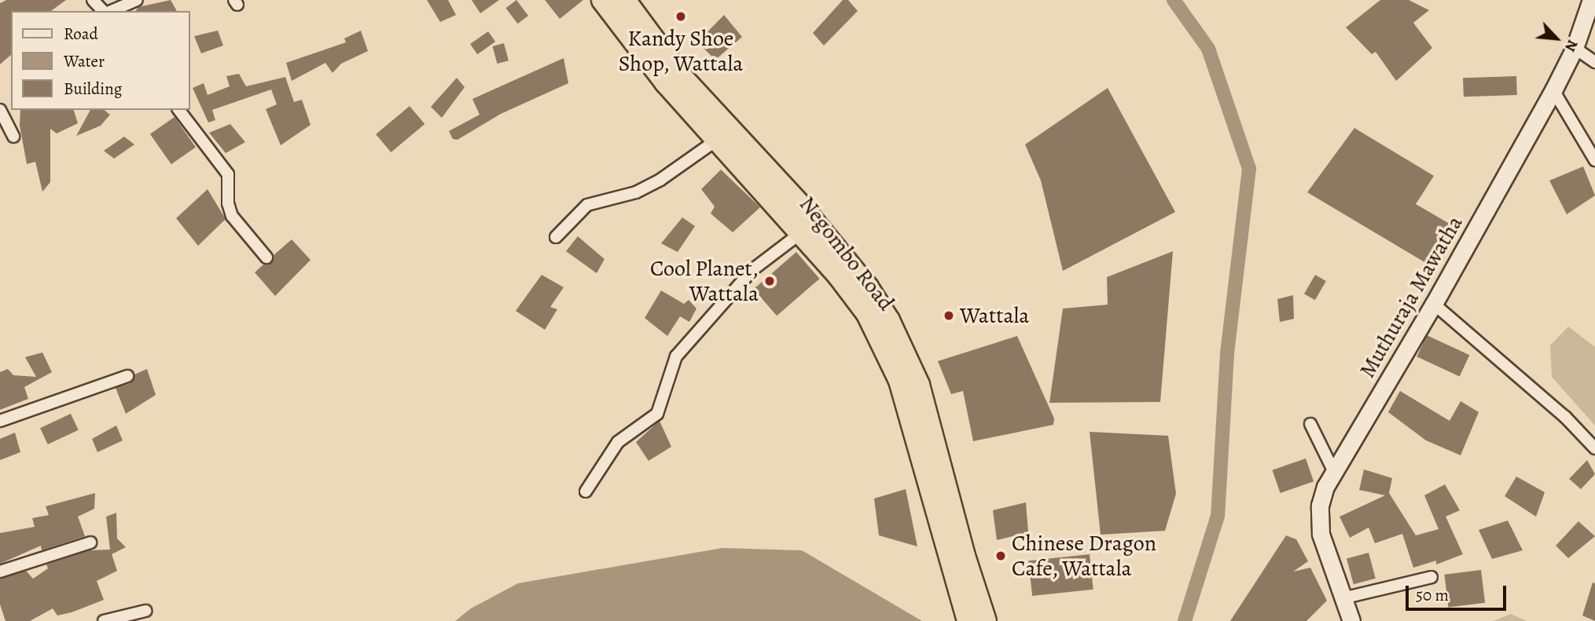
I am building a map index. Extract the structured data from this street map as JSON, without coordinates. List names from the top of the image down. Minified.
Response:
{"streets":{"highway":["Negombo Road"],"street":["Muthuraja Mawatha"]},"places":["Kandy Shoe Shop, Wattala","Cool Planet, Wattala","Wattala","Chinese Dragon Cafe, Wattala"],"legend":["Road","Water","Building"],"scale_bar":"50 m","north":"bottom right"}
